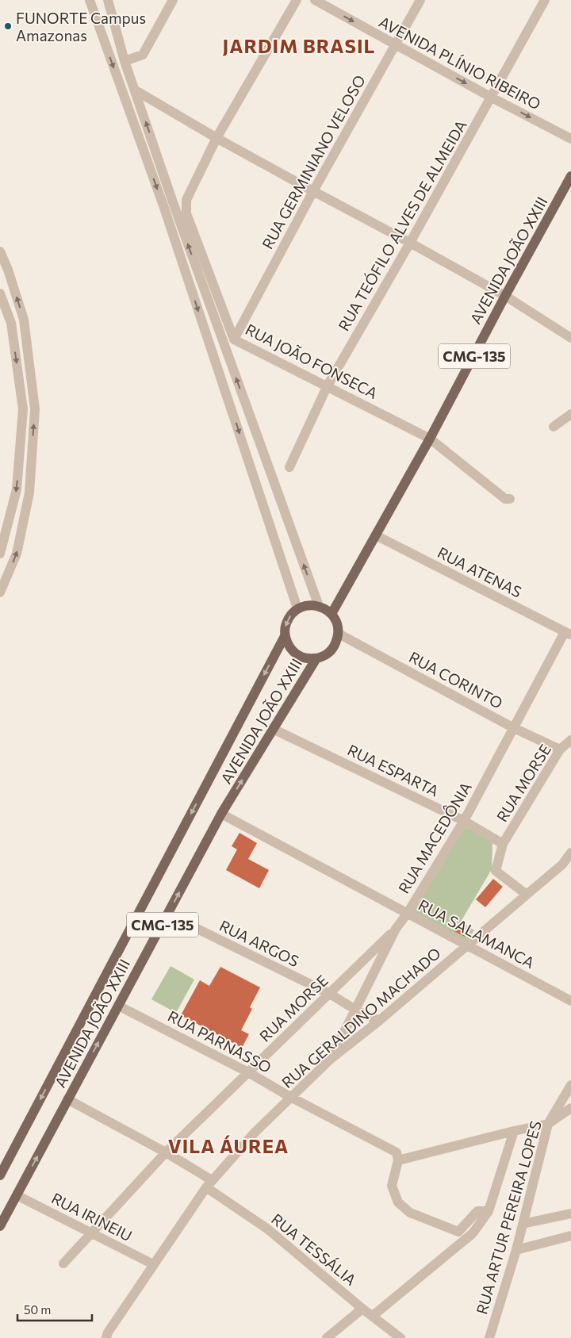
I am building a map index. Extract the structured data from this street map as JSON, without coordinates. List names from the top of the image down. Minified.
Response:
{"streets":{"main road":["AVENIDA JOÃO XXIII","CMG-135"],"street":["AVENIDA PLÍNIO RIBEIRO","RUA GERMINIANO VELOSO","RUA TEÓFILO ALVES DE ALMEIDA","RUA JOÃO FONSECA","RUA ATENAS","RUA CORINTO","RUA ESPARTA","RUA MORSE","RUA MACEDÔNIA","RUA SALAMANCA","RUA ARGOS","RUA GERALDINO MACHADO","RUA PARNASSO","RUA IRINEIU","RUA ARTUR PEREIRA LOPES","RUA TESSÁLIA"]},"crossings":[["AVENIDA PLÍNIO RIBEIRO","RUA GERMINIANO VELOSO"],["AVENIDA PLÍNIO RIBEIRO","RUA TEÓFILO ALVES DE ALMEIDA"],["RUA GERMINIANO VELOSO","RUA JOÃO FONSECA"],["RUA TEÓFILO ALVES DE ALMEIDA","RUA JOÃO FONSECA"],["AVENIDA JOÃO XXIII","CMG-135"],["AVENIDA JOÃO XXIII","RUA JOÃO FONSECA"],["AVENIDA JOÃO XXIII","RUA ATENAS"],["AVENIDA JOÃO XXIII","RUA CORINTO"],["AVENIDA JOÃO XXIII","RUA ESPARTA"],["AVENIDA JOÃO XXIII","RUA SALAMANCA"],["AVENIDA JOÃO XXIII","RUA ARGOS"],["AVENIDA JOÃO XXIII","RUA PARNASSO"],["AVENIDA JOÃO XXIII","RUA IRINEIU"],["AVENIDA JOÃO XXIII","RUA TESSÁLIA"],["CMG-135","RUA CORINTO"],["RUA ATENAS","RUA MACEDÔNIA"],["RUA CORINTO","RUA MORSE"],["RUA CORINTO","RUA MACEDÔNIA"],["RUA ESPARTA","RUA MORSE"],["RUA ESPARTA","RUA MACEDÔNIA"],["RUA MORSE","RUA MACEDÔNIA"],["RUA MORSE","RUA ARGOS"],["RUA MORSE","RUA PARNASSO"],["RUA MORSE","RUA IRINEIU"],["RUA MORSE","RUA TESSÁLIA"],["RUA MACEDÔNIA","RUA SALAMANCA"],["RUA MACEDÔNIA","RUA ARGOS"],["RUA MACEDÔNIA","RUA GERALDINO MACHADO"],["RUA SALAMANCA","RUA GERALDINO MACHADO"],["RUA ARGOS","RUA GERALDINO MACHADO"],["RUA GERALDINO MACHADO","RUA PARNASSO"],["RUA GERALDINO MACHADO","RUA IRINEIU"],["RUA GERALDINO MACHADO","RUA TESSÁLIA"]],"one_way":["AVENIDA PLÍNIO RIBEIRO"],"districts":["JARDIM BRASIL","VILA ÁUREA"],"places":["FUNORTE Campus Amazonas"],"scale_bar":"50 m"}
